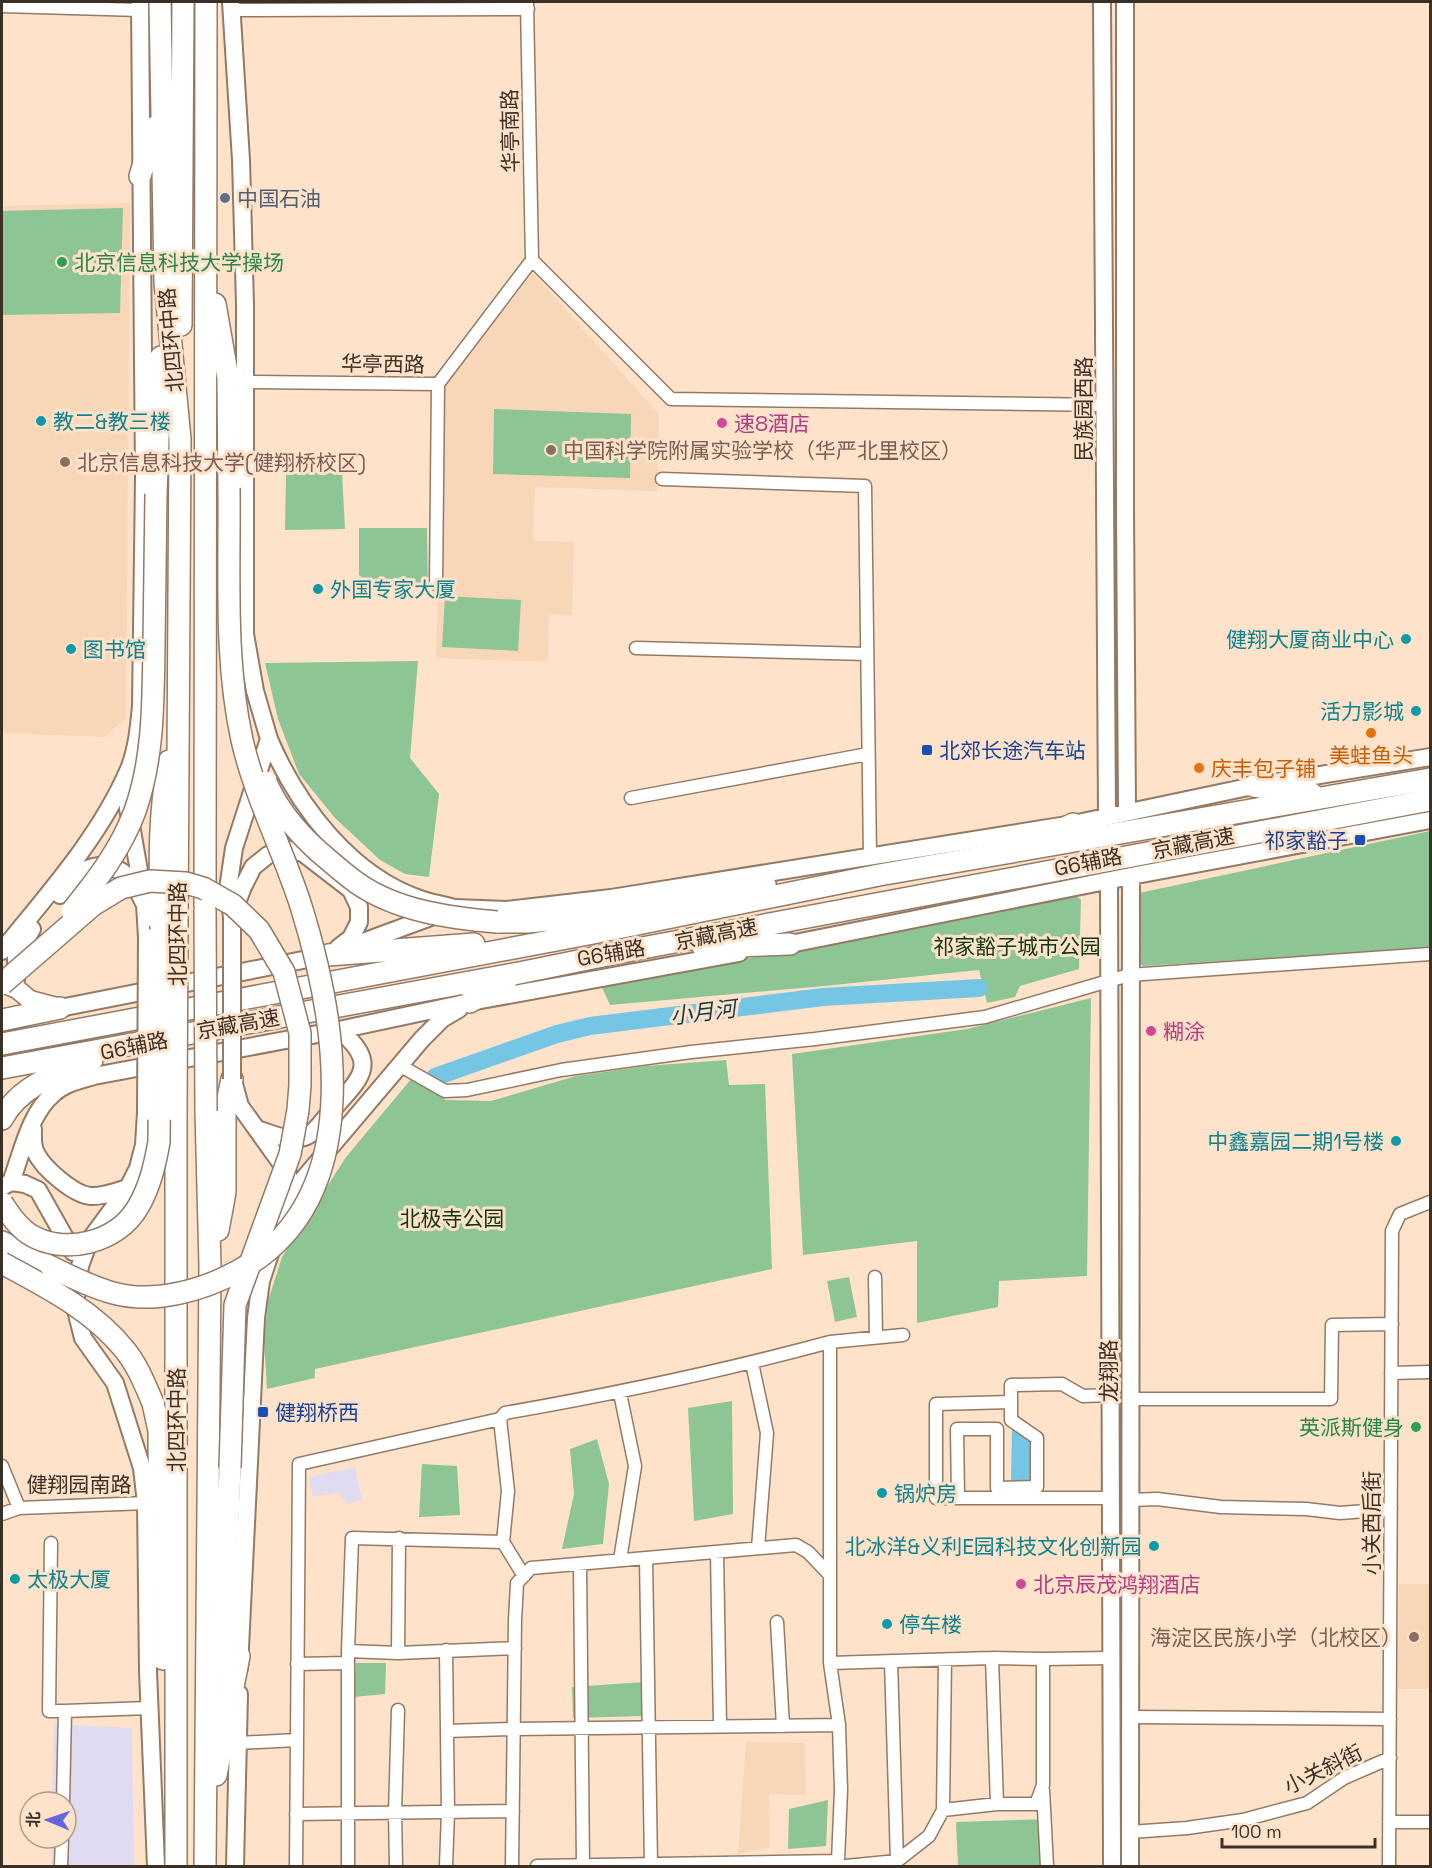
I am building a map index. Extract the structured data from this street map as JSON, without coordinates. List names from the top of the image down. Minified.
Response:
{"streets":{"highway":["北四环中路","京藏高速"],"main road":["G6辅路"],"street":["华亭南路","华亭西路","民族园西路","龙翔路","健翔园南路","小关西后街","小关斜街"]},"crossings":[["华亭南路","华亭西路"],["北四环中路","健翔园南路"],["民族园西路","G6辅路"],["G6辅路","龙翔路"],["龙翔路","小关斜街"],["小关西后街","小关斜街"]],"water":["小月河"],"parks":["祁家豁子城市公园","北极寺公园"],"places":{"other":["中国石油","北京信息科技大学操场","教二&教三楼","速8酒店","中国科学院附属实验学校（华严北里校区）","北京信息科技大学(健翔桥校区)","外国专家大厦","健翔大厦商业中心","图书馆","活力影城","美蛙鱼头","庆丰包子铺","糊涂","中鑫嘉园二期1号楼","英派斯健身","锅炉房","北冰洋&义利E园科技文化创新园","太极大厦","北京辰茂鸿翔酒店","停车楼","海淀区民族小学（北校区）"],"transit":["北郊长途汽车站","祁家豁子","健翔桥西"]},"scale_bar":"100 m","north":"left"}
